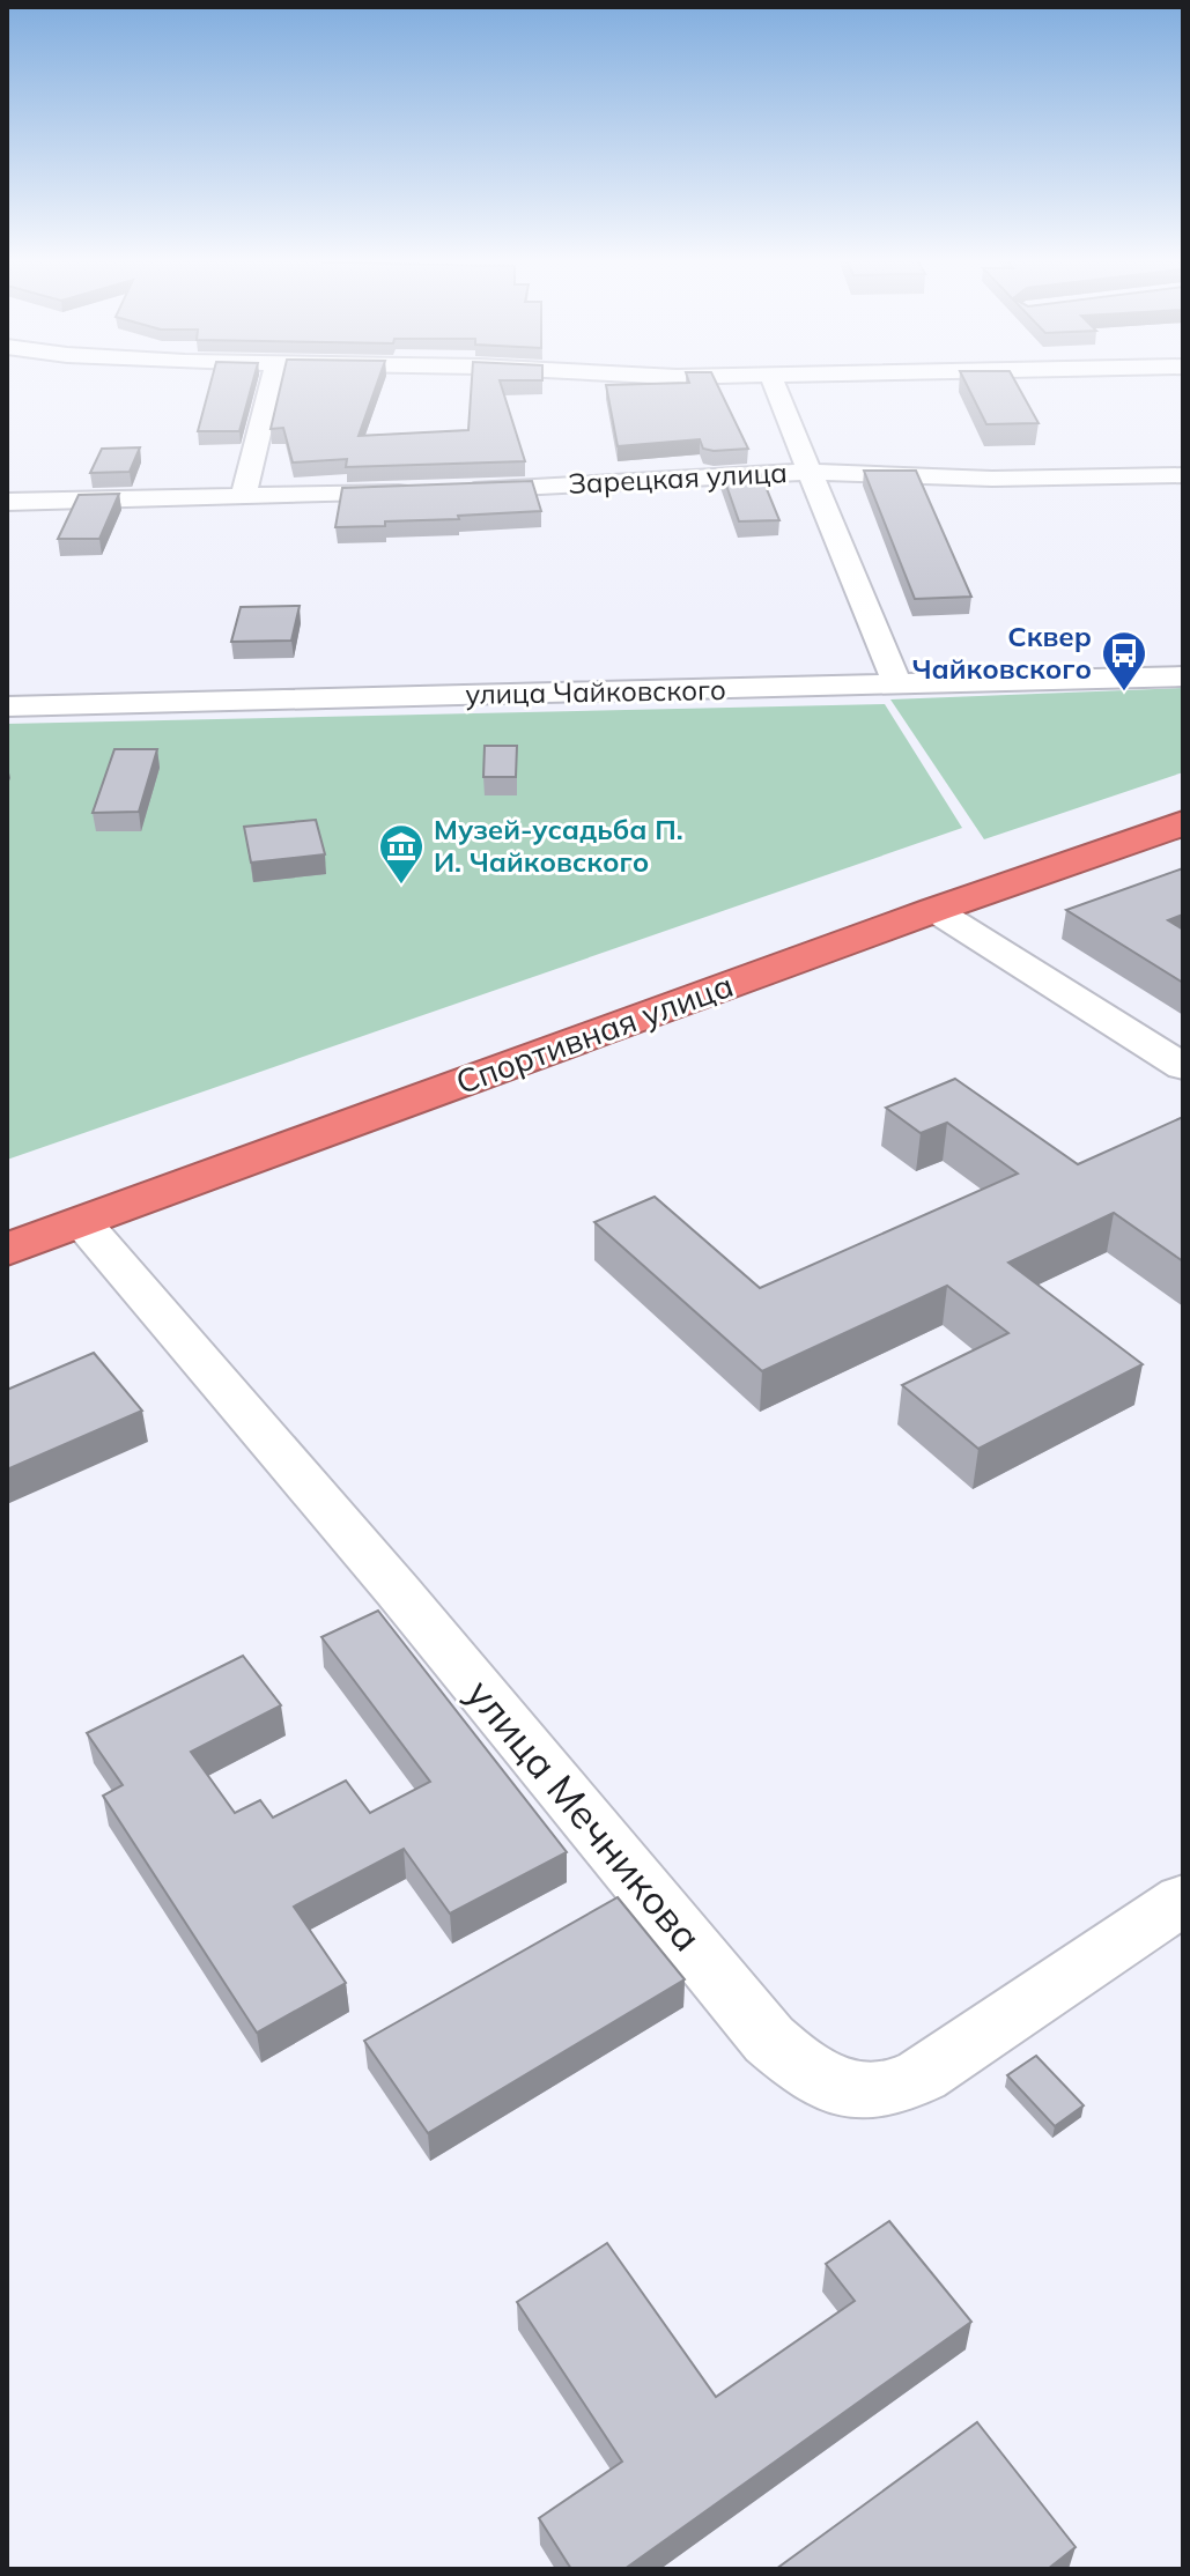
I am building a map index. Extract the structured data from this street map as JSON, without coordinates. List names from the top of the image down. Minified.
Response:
{"streets":{"highway":["Спортивная улица"],"street":["Зарецкая улица","улица Чайковского","улица Мечникова"]},"crossings":[["Спортивная улица","улица Мечникова"]],"places":{"bus stop":["Сквер Чайковского"],"museum":["Музей-усадьба П. И. Чайковского"]}}
